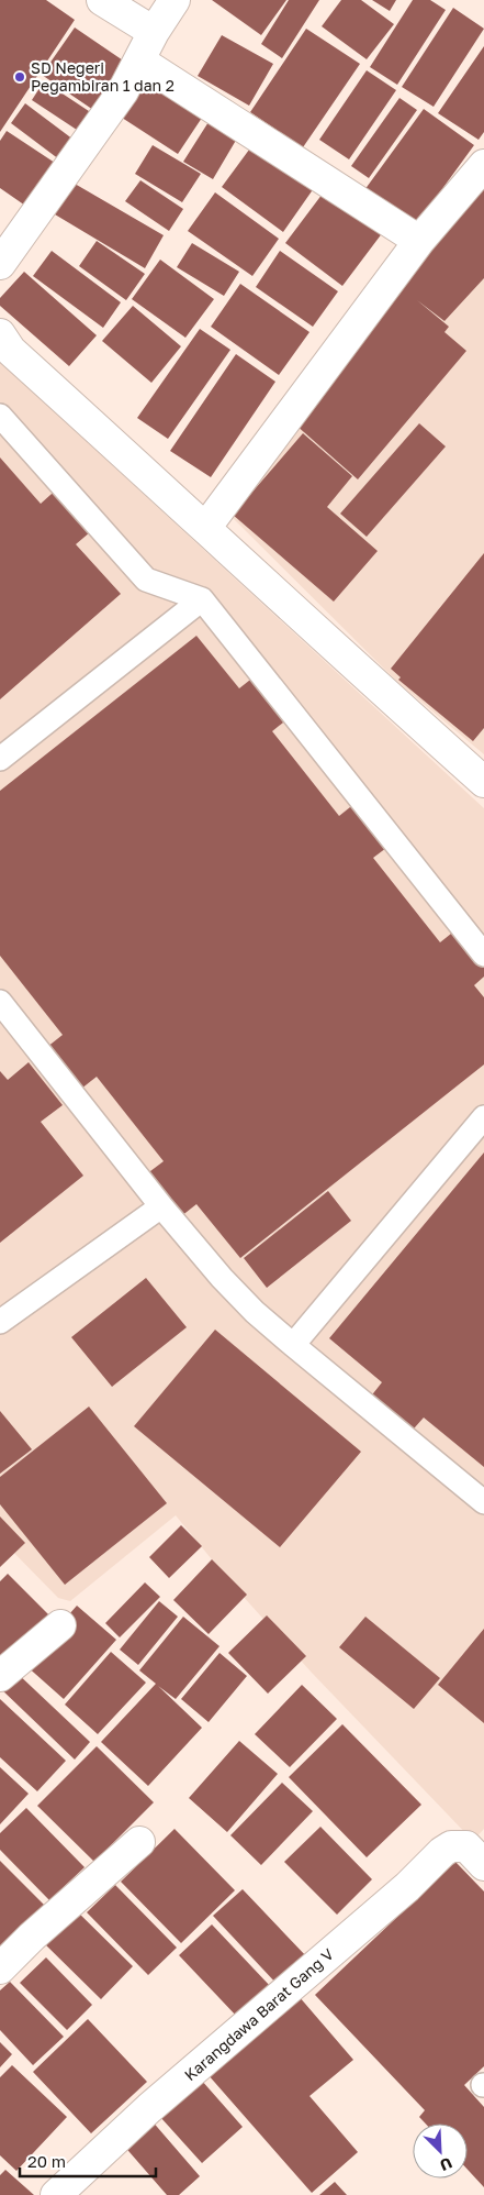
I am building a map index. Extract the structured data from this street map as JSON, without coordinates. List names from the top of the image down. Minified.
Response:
{"streets":{"street":["Karangdawa Barat Gang V"]},"places":["SD Negeri Pegambiran 1 dan 2"],"scale_bar":"20 m","north":"bottom right"}
